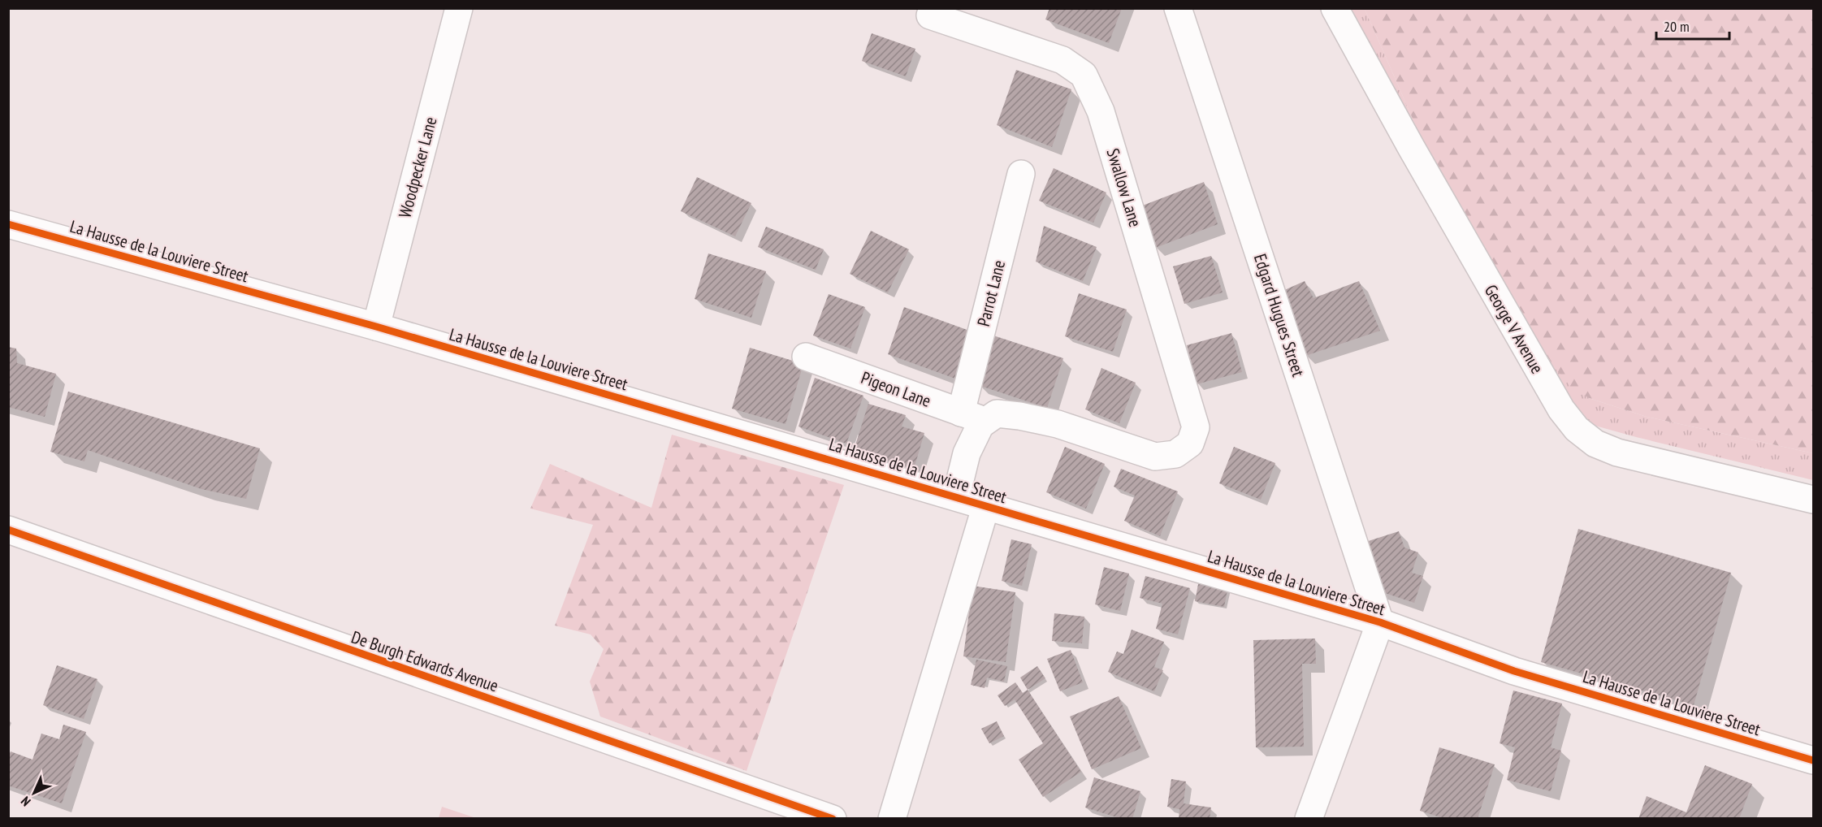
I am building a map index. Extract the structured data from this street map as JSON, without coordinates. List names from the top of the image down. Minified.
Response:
{"streets":{"street":["Woodpecker Lane","Swallow Lane","La Hausse de la Louviere Street","Parrot Lane","Edgard Hugues Street","George V Avenue","Pigeon Lane","De Burgh Edwards Avenue"]},"crossings":[["Woodpecker Lane","La Hausse de la Louviere Street"],["Swallow Lane","Pigeon Lane"],["La Hausse de la Louviere Street","Edgard Hugues Street"],["Parrot Lane","Pigeon Lane"]],"scale_bar":"20 m","north":"bottom left"}
